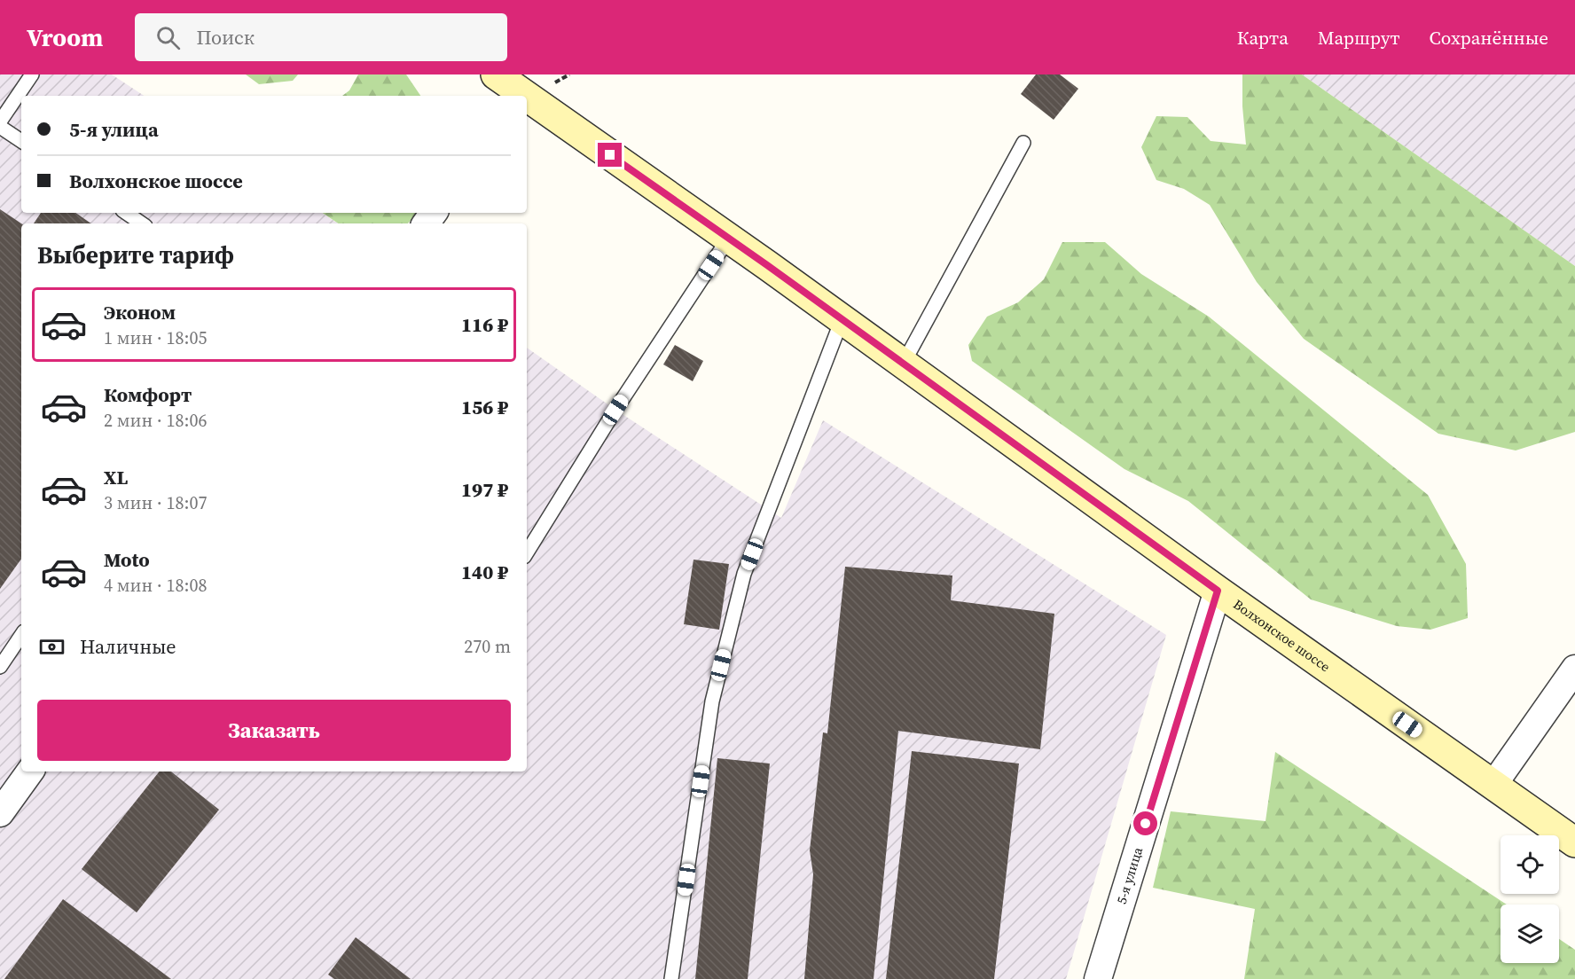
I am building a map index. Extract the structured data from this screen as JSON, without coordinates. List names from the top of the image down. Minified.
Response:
{"streets":{"main road":["Волхонское шоссе"],"street":["5-я улица"]},"crossings":[["Волхонское шоссе","5-я улица"]],"page":{"header":"Vroom","search":"Поиск","nav":["Карта","Маршрут","Сохранённые"],"banner":["5-я улица","Волхонское шоссе"],"heading":"Выберите тариф","list":[{"name":"Эконом","note":"1 мин · 18:05","value":"116 ₽"},{"name":"Комфорт","note":"2 мин · 18:06","value":"156 ₽"},{"name":"XL","note":"3 мин · 18:07","value":"197 ₽"},{"name":"Moto","note":"4 мин · 18:08","value":"140 ₽"}],"pay":["Наличные","270 m"],"buttons":"Заказать"}}
